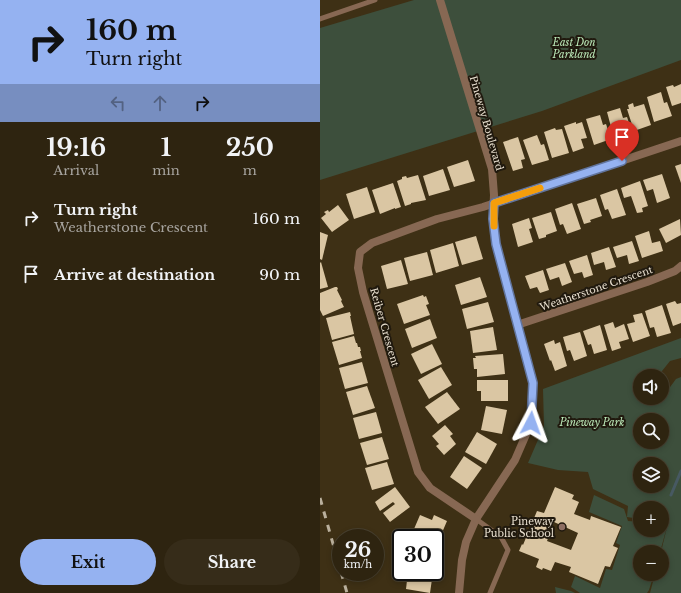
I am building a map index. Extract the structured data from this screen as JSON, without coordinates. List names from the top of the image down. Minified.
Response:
{"streets":{"street":["Pineway Boulevard","Weatherstone Crescent","Reiber Crescent"]},"crossings":[["Pineway Boulevard","Weatherstone Crescent"],["Pineway Boulevard","Reiber Crescent"]],"parks":["East Don Parkland","Pineway Park"],"places":["Pineway Public School"],"page":{"turn":["160 m","Turn right"],"eta":["19:16","Arrival","1","min","250","m"],"list":[{"name":"Turn right","note":"Weatherstone Crescent","value":"160 m"},{"name":"Arrive at destination","value":"90 m"}],"map_buttons":["+","−"],"speed":"26 km/h","limit":"30","buttons":["Exit","Share"]}}
